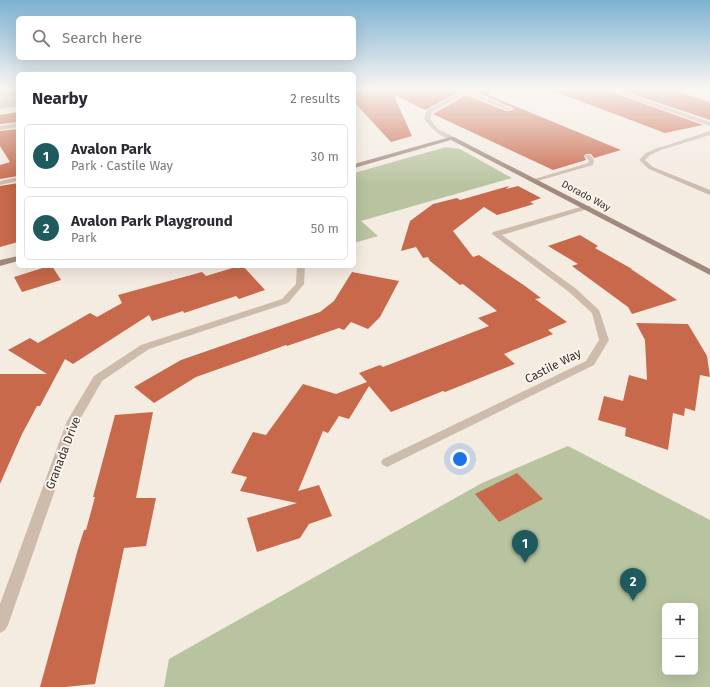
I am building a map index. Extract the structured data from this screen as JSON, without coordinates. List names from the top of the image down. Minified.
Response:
{"streets":{"street":["Dorado Way","Castile Way","Granada Drive"]},"crossings":[["Dorado Way","Castile Way"]],"page":{"search":"Search here","heading":["Nearby","2 results"],"list":[{"mark":"1","name":"Avalon Park","note":"Park · Castile Way","value":"30 m"},{"mark":"2","name":"Avalon Park Playground","note":"Park","value":"50 m"}],"pins":["1","2"],"map_buttons":["+","−"]}}
